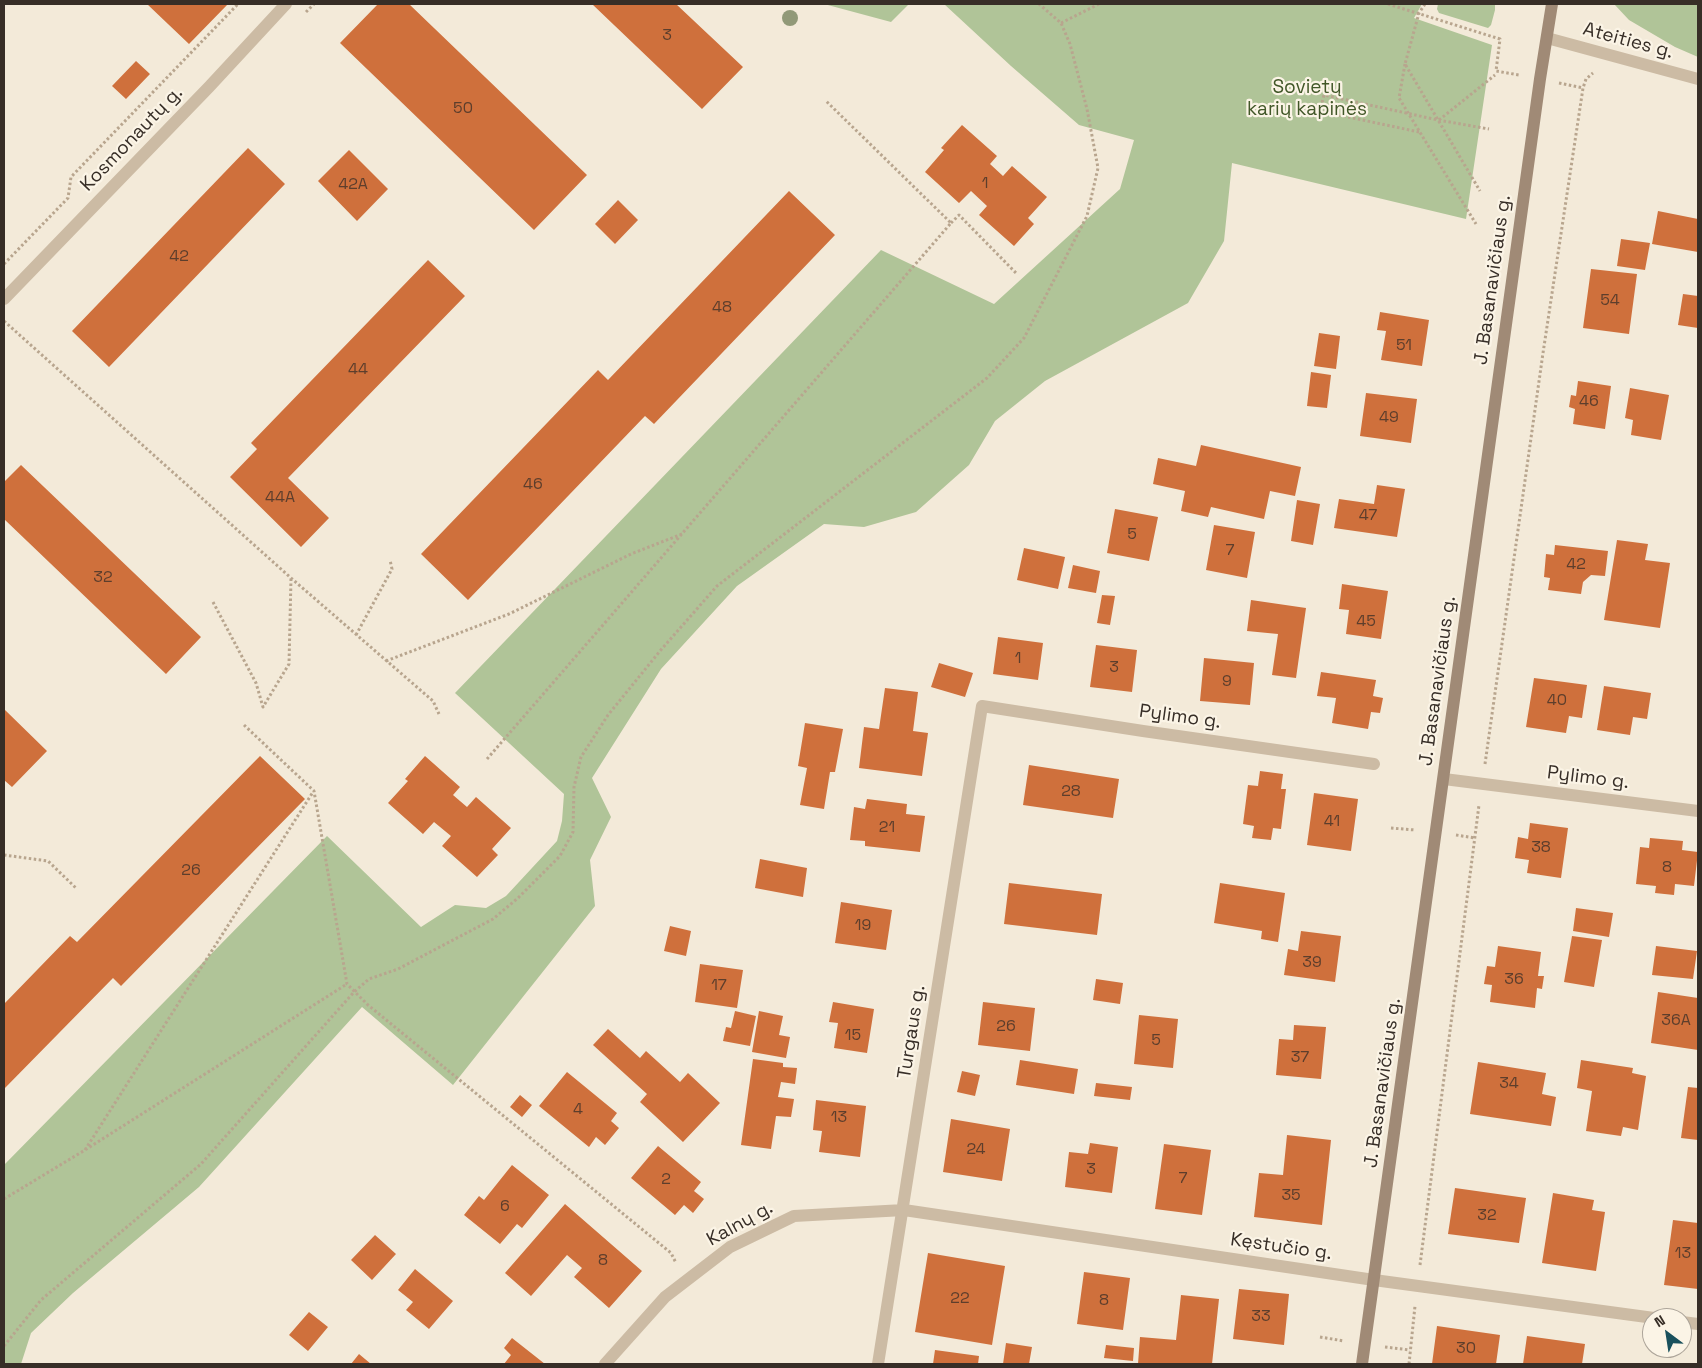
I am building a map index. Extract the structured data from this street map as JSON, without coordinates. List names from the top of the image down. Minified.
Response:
{"streets":{"main road":["J. Basanavičiaus g."],"street":["Ateities g.","Kosmonautų g.","Pylimo g.","Turgaus g.","Kalnų g.","Kęstučio g."]},"crossings":[["Ateities g.","J. Basanavičiaus g."],["J. Basanavičiaus g.","Pylimo g."],["J. Basanavičiaus g.","Kęstučio g."],["Pylimo g.","Turgaus g."],["Turgaus g.","Kalnų g."],["Turgaus g.","Kęstučio g."],["Kalnų g.","Kęstučio g."]],"parks":["Sovietų karių kapinės"],"house_numbers":["3","50","1","42A","42","54","48","51","44","46","49","46","44A","47","5","7","42","32","45","1","3","9","40","28","41","21","38","8","26","19","39","36","17","36A","26","15","5","37","34","4","13","24","3","7","2","35","6","32","13","8","22","8","33","30"],"north":"top left"}
